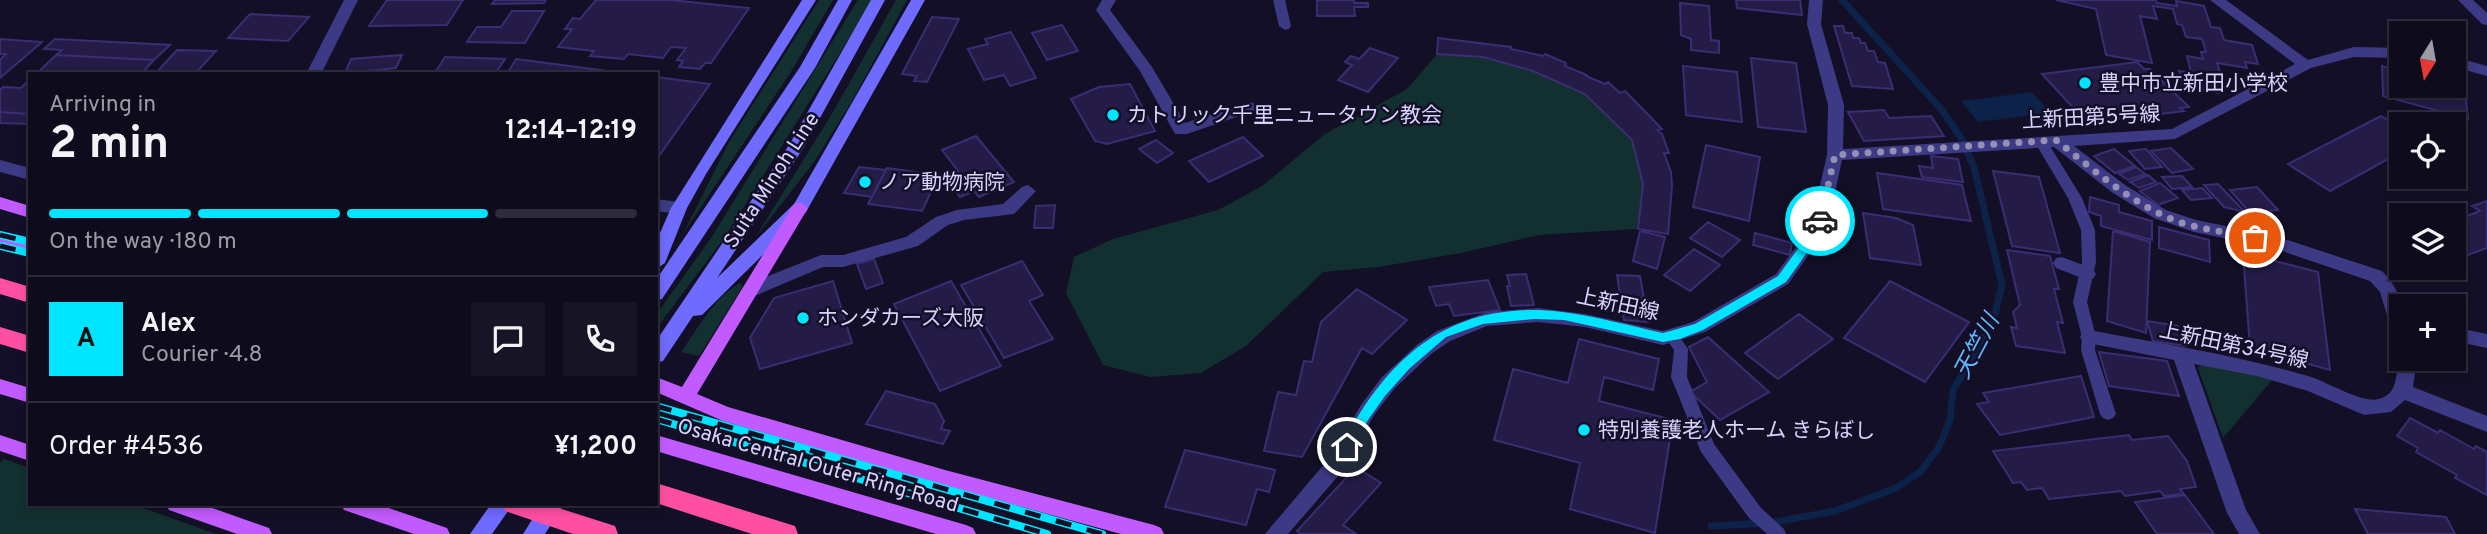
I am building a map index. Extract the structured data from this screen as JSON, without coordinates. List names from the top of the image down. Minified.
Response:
{"streets":{"main road":["Suita Minoh Line","Osaka Central Outer Ring Road"],"street":["上新田第5号線","上新田線","上新田第34号線"]},"crossings":[["上新田第5号線","上新田線"]],"water":["天竺川"],"places":["豊中市立新田小学校","カトリック千里ニュータウン教会","ノア動物病院","ホンダカーズ大阪","特別養護老人ホーム きらぼし"],"north":"bottom","page":{"map_buttons":"+","heading":["2 min","Arriving in","12:14–12:19"],"panel":["Alex","Courier · 4.8","Order #4536","¥1,200"],"bar":"On the way · 180 m","round":"A"}}
